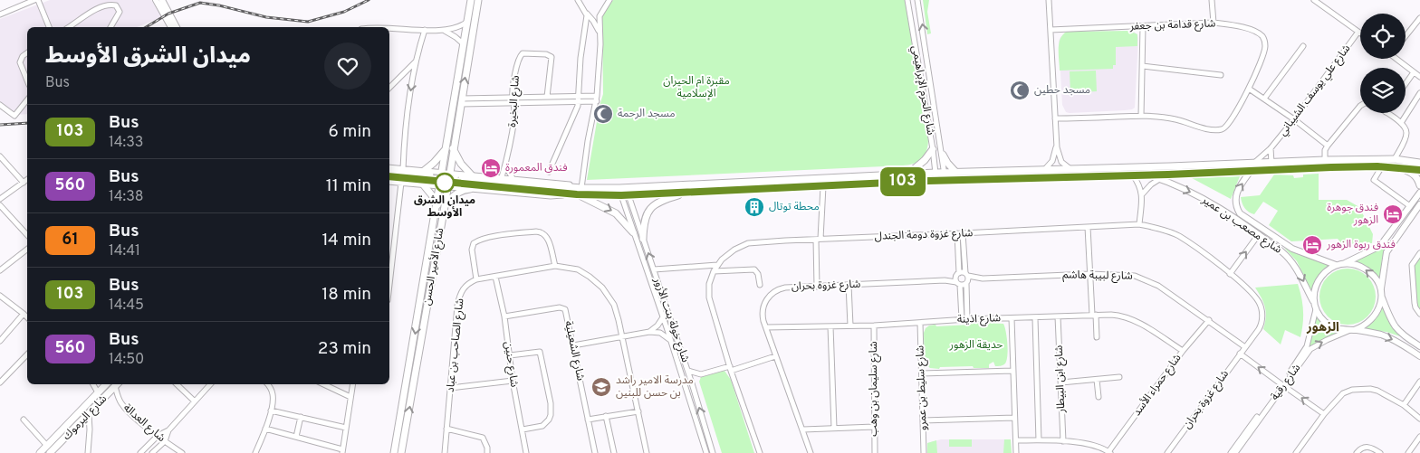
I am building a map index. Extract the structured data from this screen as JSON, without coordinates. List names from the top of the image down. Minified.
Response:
{"streets":{"highway":["شارع مصعب بن عمير","شارع الأمير الحسن","شارع اليرموك"],"street":["شارع قدامة بن جعفر","شارع الحرم الإبراهيمي","شارع علي يوسف الشيباني","شارع البخيرة","شارع غزوة دومة الجندل","شارع لبيبة هاشم","شارع غزوة بحران","شارع اذينة","شارع خولة بنت الأزور","شارع الصاحب بن عباد","شارع الشعيلية","شارع حنين","شارع ابن البيطار","شارع رقية","شارع حمراء الأسد","شارع سليط بن عمرو","شارع سليمان بن وهب","شارع العدالة"]},"crossings":[["شارع الحرم الإبراهيمي","شارع مصعب بن عمير"],["شارع علي يوسف الشيباني","شارع مصعب بن عمير"],["شارع البخيرة","شارع مصعب بن عمير"],["شارع مصعب بن عمير","شارع الأمير الحسن"],["شارع مصعب بن عمير","شارع خولة بنت الأزور"],["شارع مصعب بن عمير","شارع رقية"],["شارع غزوة دومة الجندل","شارع لبيبة هاشم"],["شارع غزوة دومة الجندل","شارع غزوة بحران"],["شارع لبيبة هاشم","شارع غزوة بحران"],["شارع لبيبة هاشم","شارع حمراء الأسد"],["شارع غزوة بحران","شارع اذينة"],["شارع اذينة","شارع ابن البيطار"],["شارع اذينة","شارع حمراء الأسد"],["شارع اذينة","شارع سليط بن عمرو"],["شارع اذينة","شارع سليمان بن وهب"],["شارع الشعيلية","شارع حنين"],["شارع اليرموك","شارع العدالة"]],"districts":["الزهور"],"parks":["مقبرة ام الحيران الإسلامية","حديقة الزهور"],"places":{"mosque":["مسجد حطين","مسجد الرحمة"],"hotel":["فندق المعمورة","فندق جوهرة الزهور","فندق ربوة الزهور"],"other":["ميدان الشرق الأوسط"],"building":["محطة توتال"],"school or university":["مدرسة الامير راشد بن حسن للبنين"]},"lines":["bus line 103"],"page":{"on_map":"103","heading":["ميدان الشرق الأوسط","Bus"],"list":[{"mark":"103","name":"Bus","note":"14:33","value":"6 min"},{"mark":"560","name":"Bus","note":"14:38","value":"11 min"},{"mark":"61","name":"Bus","note":"14:41","value":"14 min"},{"mark":"103","name":"Bus","note":"14:45","value":"18 min"},{"mark":"560","name":"Bus","note":"14:50","value":"23 min"}]}}
